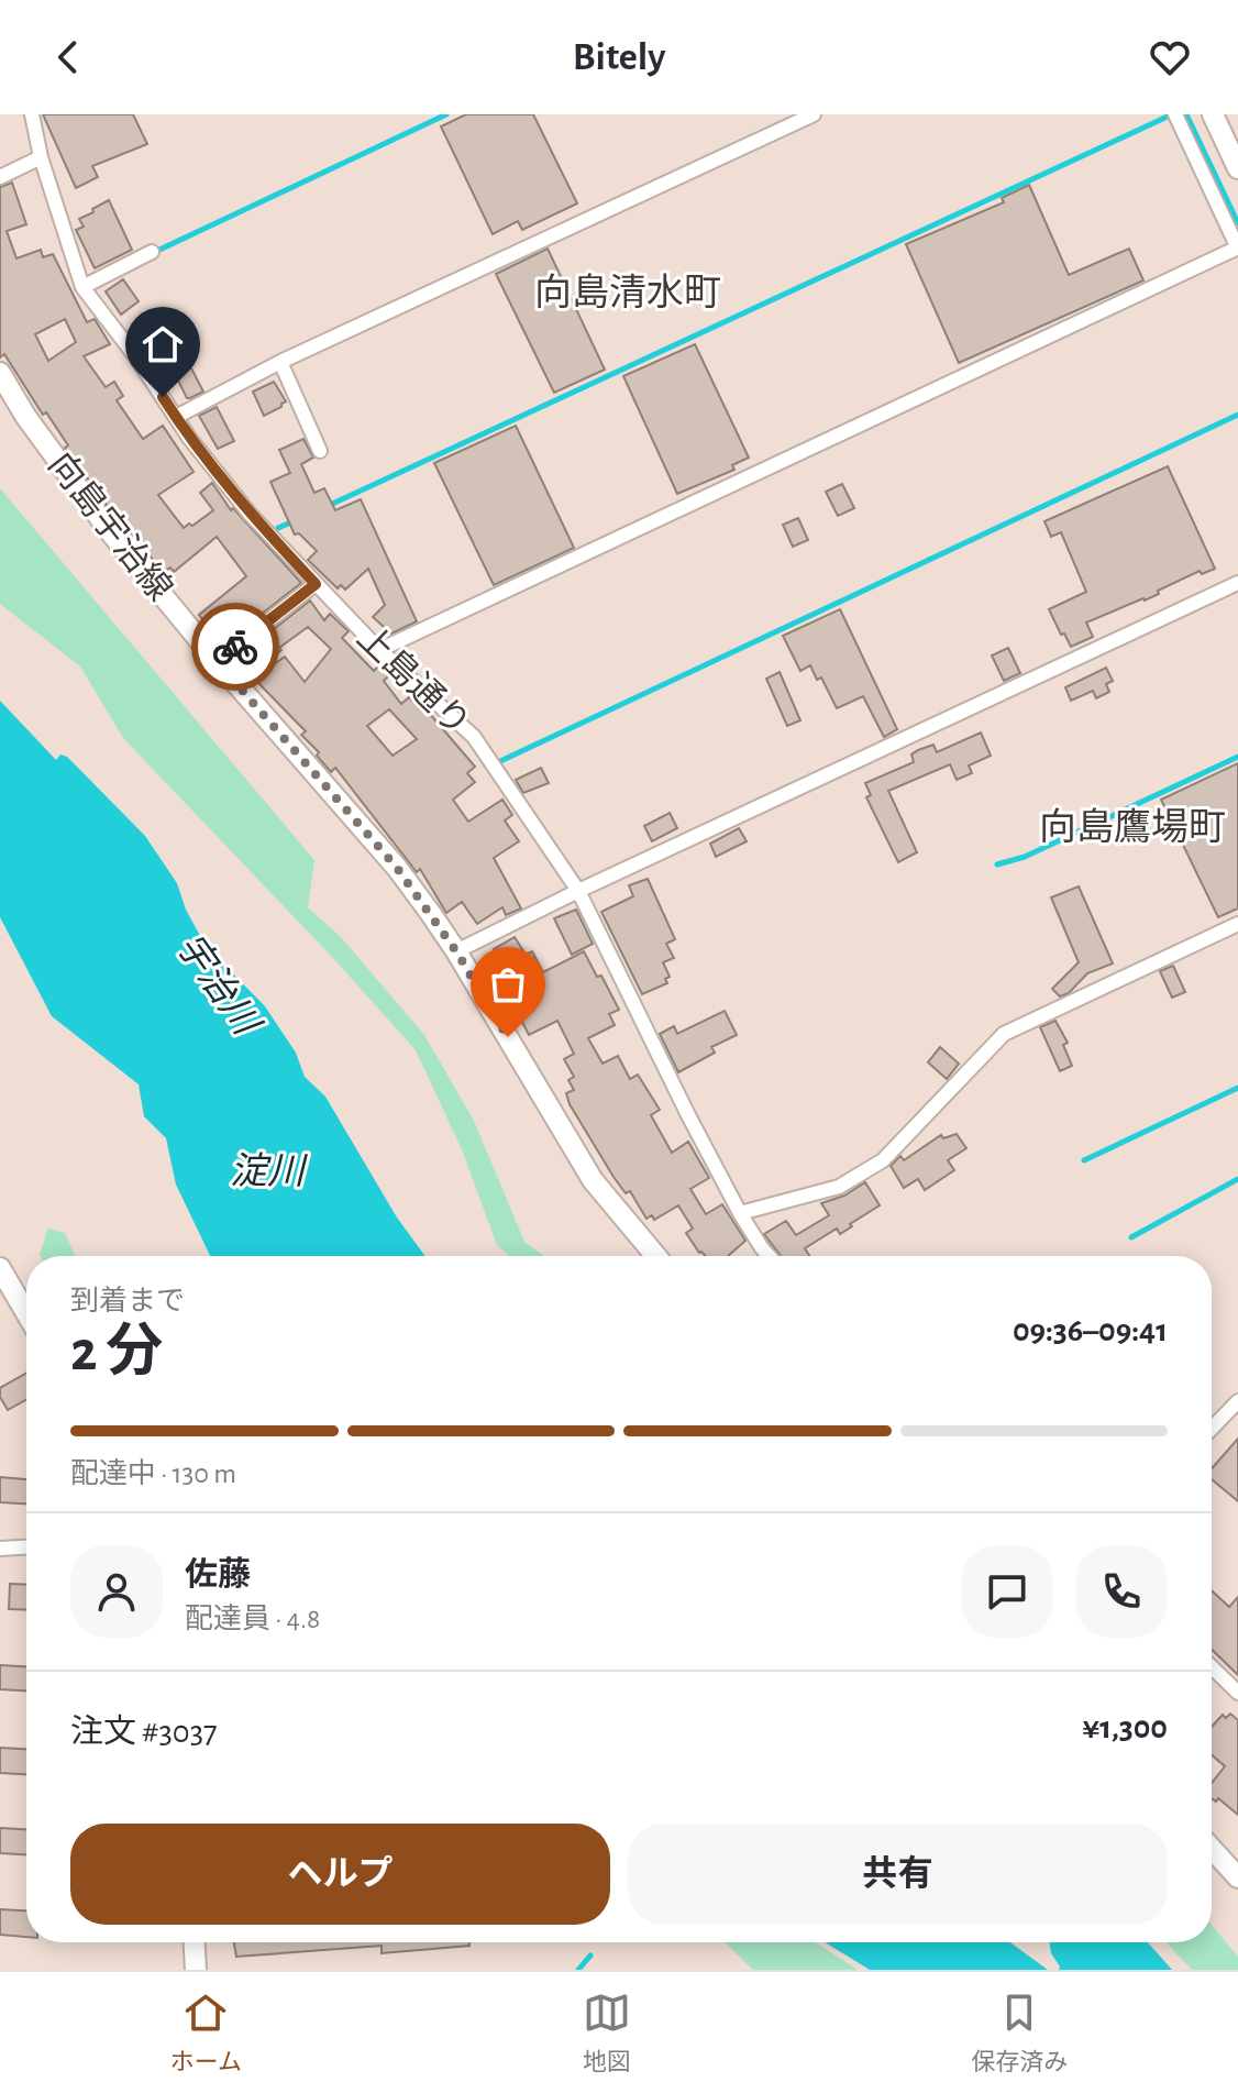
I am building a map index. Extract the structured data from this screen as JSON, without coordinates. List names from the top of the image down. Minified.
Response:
{"streets":{"main road":["向島宇治線"],"street":["上島通り"]},"districts":["向島清水町","向島鷹場町"],"water":["宇治川","淀川"],"page":{"header":"Bitely","heading":["2 分","到着まで","09:36–09:41"],"panel":["佐藤","配達員 · 4.8","注文 #3037","¥1,300"],"bar":"配達中 · 130 m","buttons":["ヘルプ","共有"],"tabs":["ホーム","地図","保存済み"]}}
